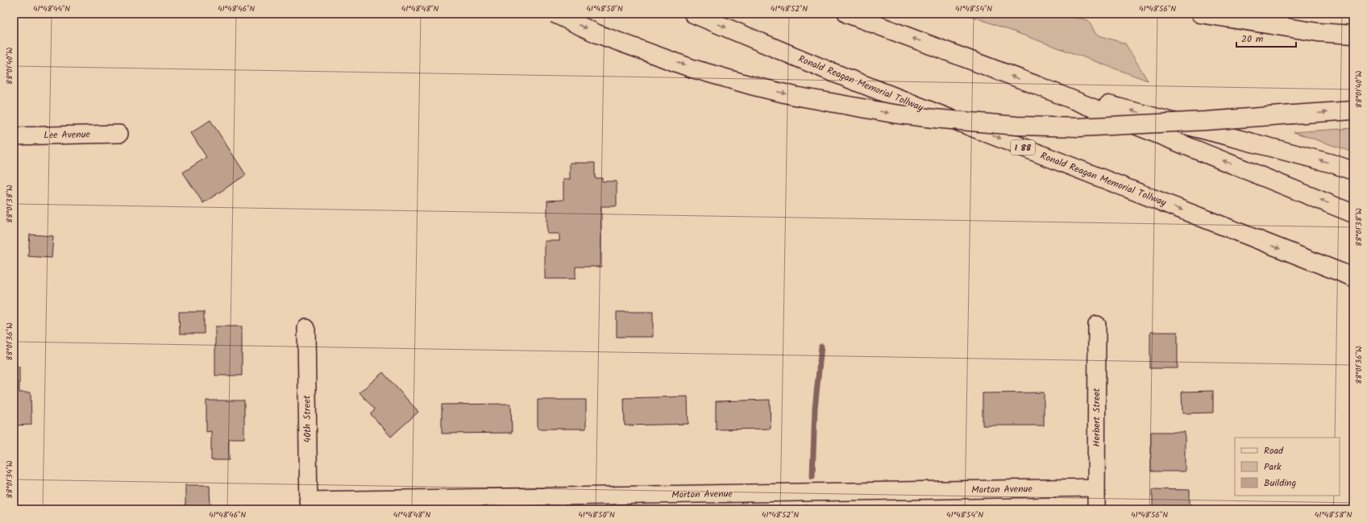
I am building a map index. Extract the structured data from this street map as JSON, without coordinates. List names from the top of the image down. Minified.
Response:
{"streets":{"highway":["Ronald Reagan Memorial Tollway","I 88"],"street":["Lee Avenue","Herbert Street","40th Street","Morton Avenue"]},"crossings":[["Herbert Street","Morton Avenue"],["40th Street","Morton Avenue"]],"legend":["Road","Park","Building"],"scale_bar":"20 m","coordinates":["41°48'44\"N","41°48'46\"N","41°48'48\"N","41°48'50\"N","41°48'52\"N","41°48'54\"N","41°48'56\"N","88°01'40\"W","88°01'38\"W","88°01'36\"W","88°01'34\"W","41°48'58\"N"]}
